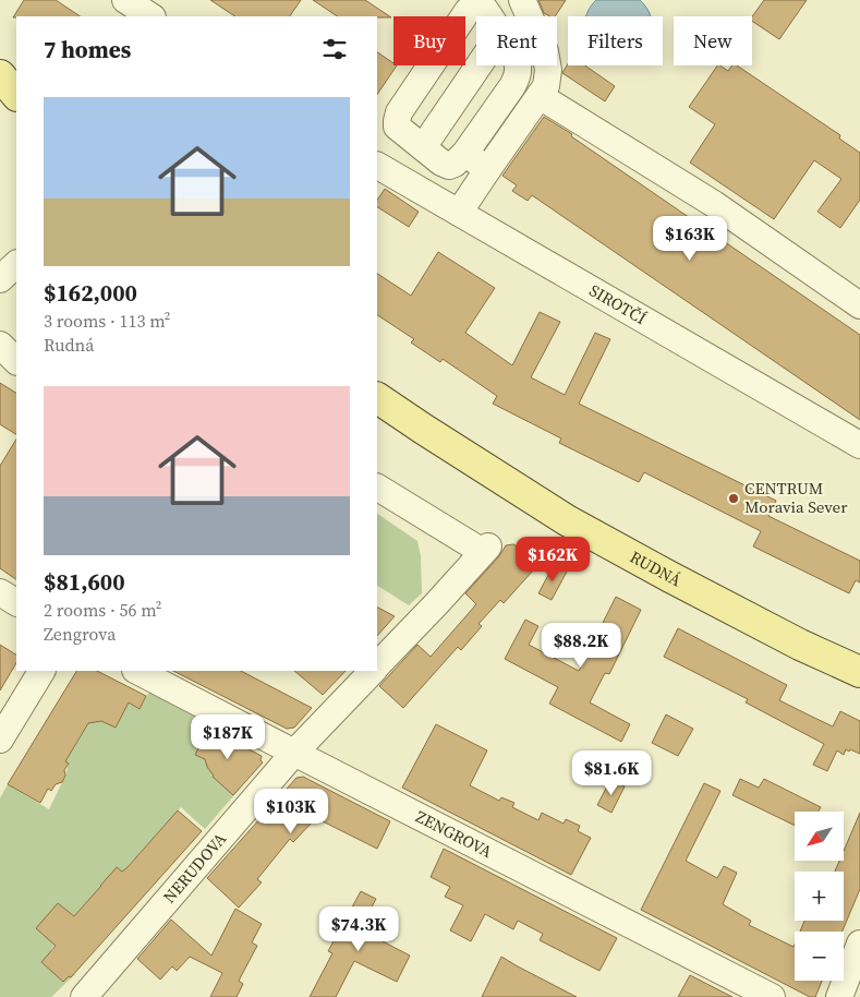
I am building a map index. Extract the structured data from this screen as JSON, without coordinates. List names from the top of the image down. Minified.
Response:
{"streets":{"main road":["RUDNÁ"],"street":["SIROTČÍ","ZENGROVA","NERUDOVA"]},"crossings":[["ZENGROVA","NERUDOVA"]],"places":["CENTRUM Moravia Sever"],"north":"bottom left","page":{"chip":["Buy","Rent","Filters","New"],"heading":"7 homes","list":[{"name":"$162,000","note":"3 rooms · 113 m² · Rudná"},{"name":"$81,600","note":"2 rooms · 56 m² · Zengrova"}],"price":["$163K","$162K","$88.2K","$187K","$81.6K","$103K","$74.3K"],"map_buttons":["+","−"]}}
